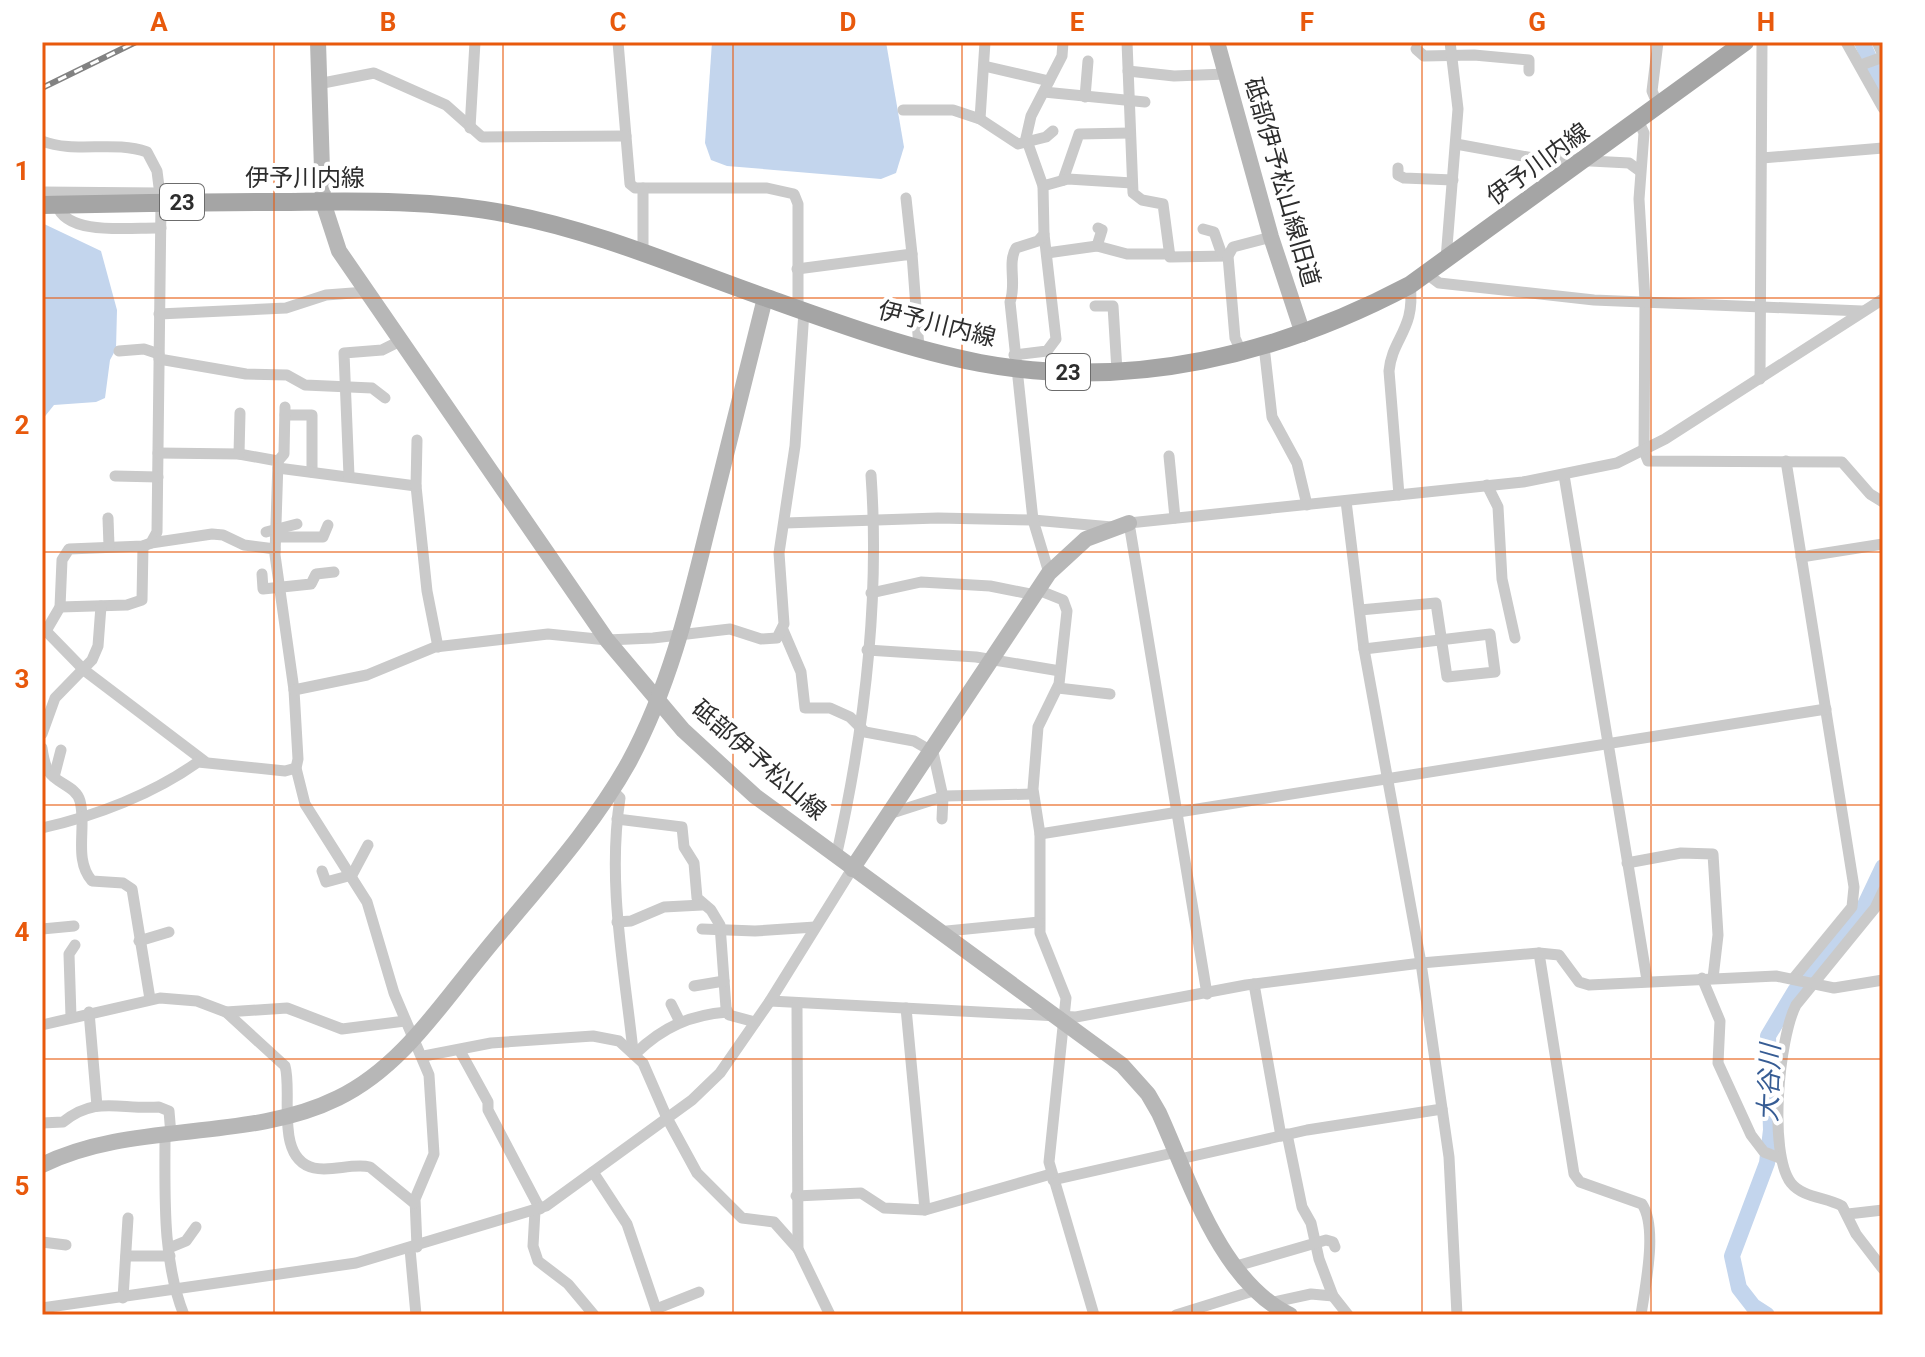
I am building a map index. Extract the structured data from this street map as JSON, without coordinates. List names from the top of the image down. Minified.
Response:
{"streets":{"main road":["伊予川内線","23"],"street":["砥部伊予松山線旧道","砥部伊予松山線"]},"crossings":[["伊予川内線","砥部伊予松山線旧道"],["伊予川内線","砥部伊予松山線"]],"water":["大谷川"],"grid":{"columns":["A","B","C","D","E","F","G","H"],"rows":["1","2","3","4","5"]}}
